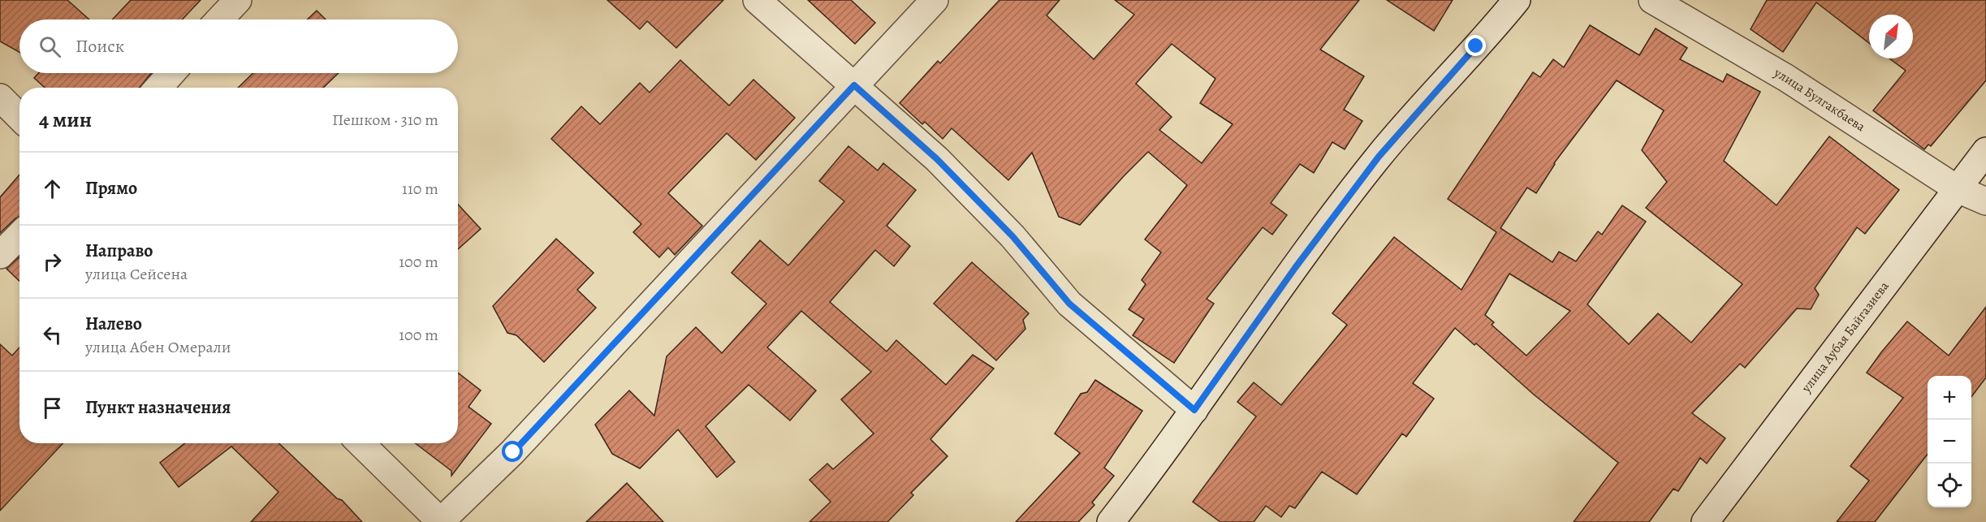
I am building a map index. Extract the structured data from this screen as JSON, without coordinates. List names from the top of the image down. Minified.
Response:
{"streets":{"street":["улица Булгакбаева","улица Аубая Байгазиева"]},"crossings":[["улица Булгакбаева","улица Аубая Байгазиева"]],"north":"top right","page":{"search":"Поиск","heading":["4 мин","Пешком · 310 m"],"list":[["Прямо","110 m"],["Направо","улица Сейсена","100 m"],["Налево","улица Абен Омерали","100 m"],"Пункт назначения"],"map_buttons":["+","−"]}}
